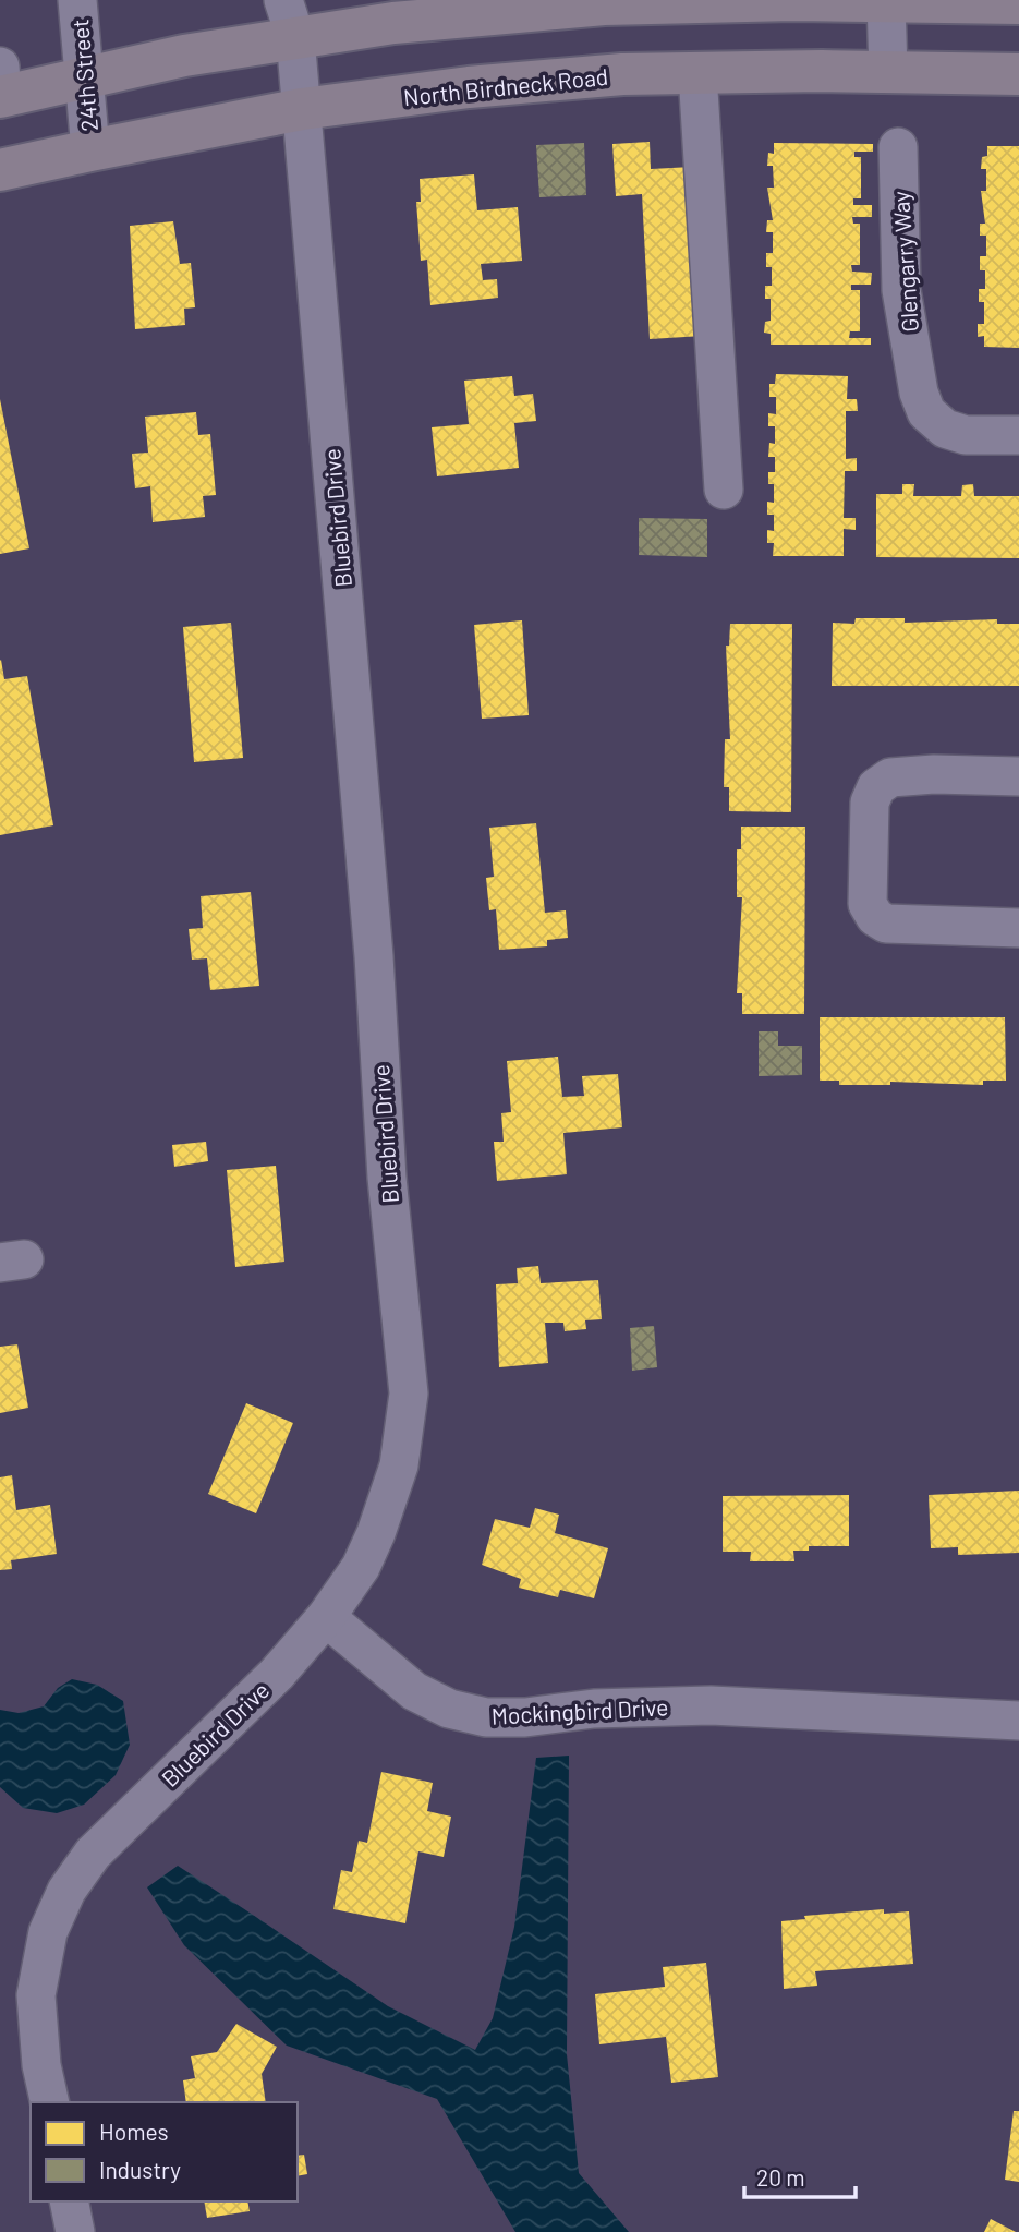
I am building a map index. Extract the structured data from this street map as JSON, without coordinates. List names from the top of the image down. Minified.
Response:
{"streets":{"main road":["North Birdneck Road"],"street":["24th Street","Glengarry Way","Bluebird Drive","Mockingbird Drive"]},"crossings":[["24th Street","North Birdneck Road"],["North Birdneck Road","Bluebird Drive"],["Bluebird Drive","Mockingbird Drive"]],"legend":["Homes","Industry"],"scale_bar":"20 m"}
